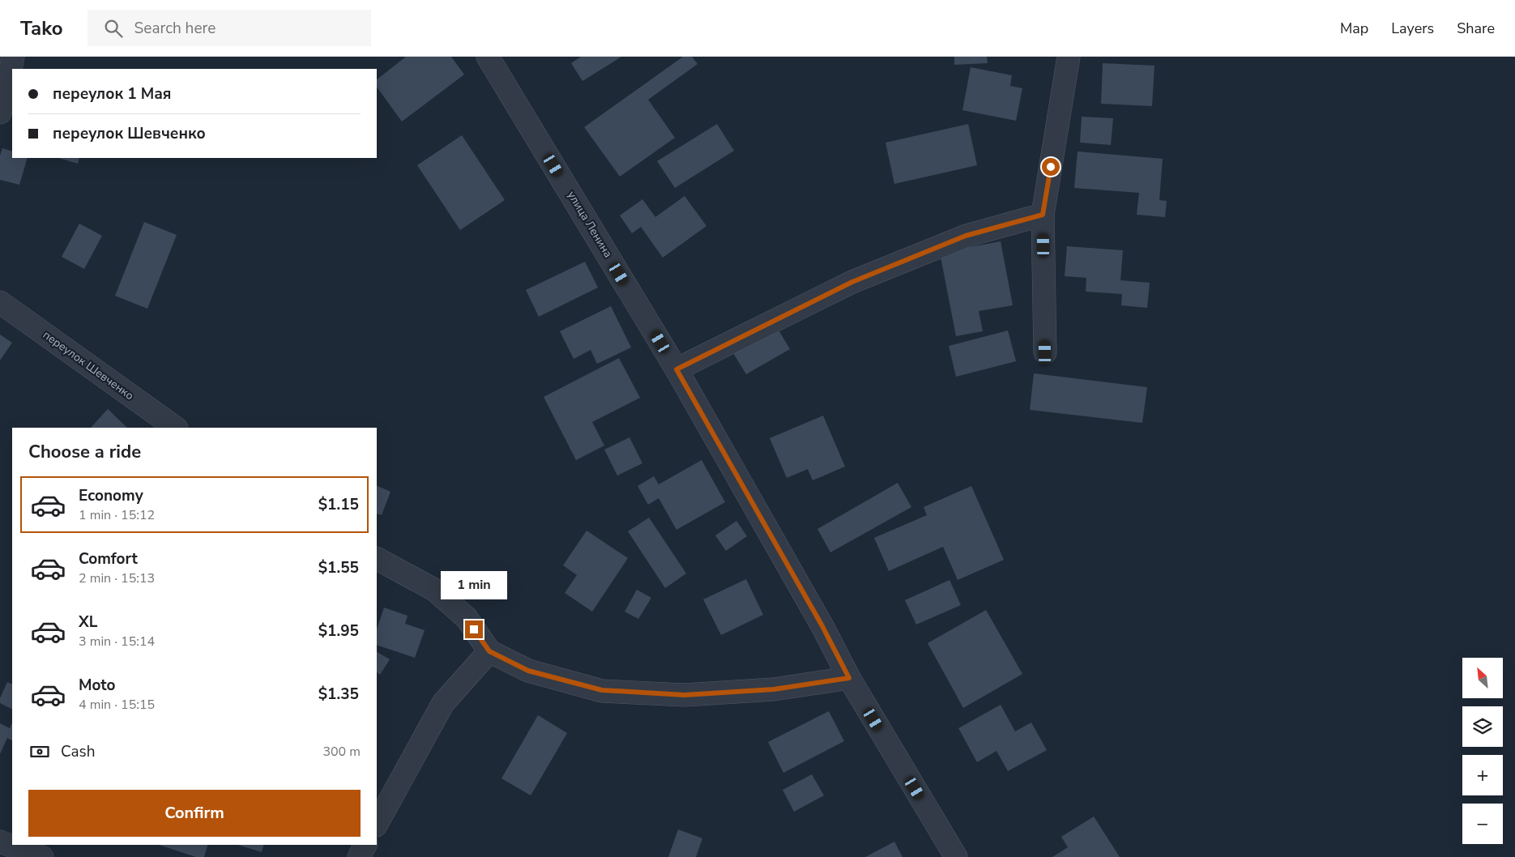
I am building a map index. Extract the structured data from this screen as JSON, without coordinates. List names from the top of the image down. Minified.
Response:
{"streets":{"street":["улица Ленина","переулок Шевченко"]},"north":"top left","page":{"header":"Tako","search":"Search here","nav":["Map","Layers","Share"],"banner":["переулок 1 Мая","переулок Шевченко"],"heading":"Choose a ride","list":[{"name":"Economy","note":"1 min · 15:12","value":"$1.15"},{"name":"Comfort","note":"2 min · 15:13","value":"$1.55"},{"name":"XL","note":"3 min · 15:14","value":"$1.95"},{"name":"Moto","note":"4 min · 15:15","value":"$1.35"}],"bubble":"1 min","map_buttons":["+","−"],"pay":["Cash","300 m"],"buttons":"Confirm"}}
